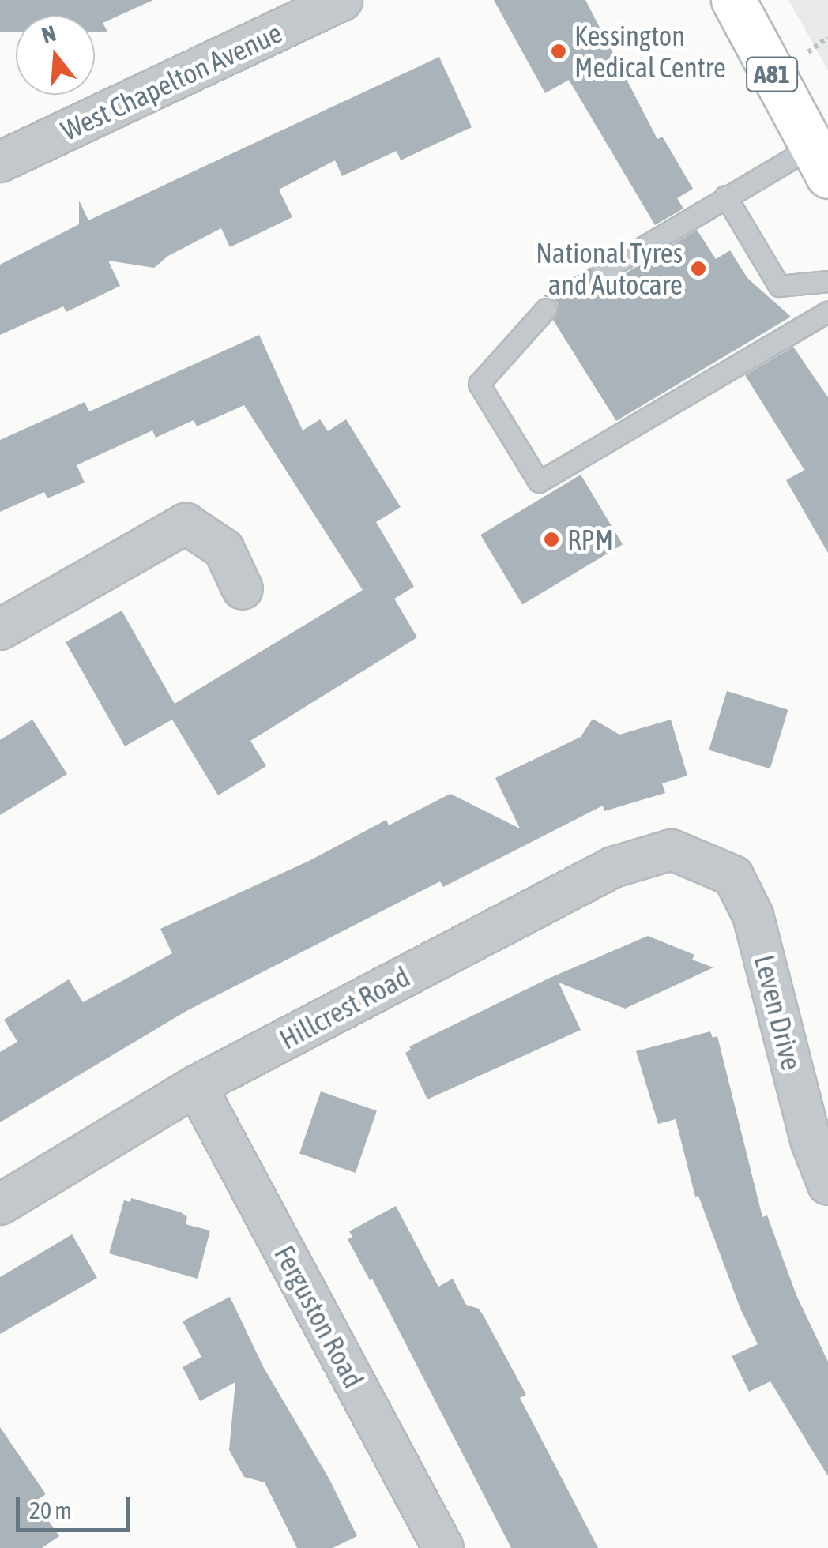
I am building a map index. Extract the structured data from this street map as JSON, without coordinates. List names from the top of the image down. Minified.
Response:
{"streets":{"main road":["A81"],"street":["West Chapelton Avenue","Hillcrest Road","Leven Drive","Ferguston Road"]},"crossings":[["Hillcrest Road","Leven Drive"],["Hillcrest Road","Ferguston Road"]],"places":["Kessington Medical Centre","National Tyres and Autocare","RPM"],"scale_bar":"20 m","north":"top"}
